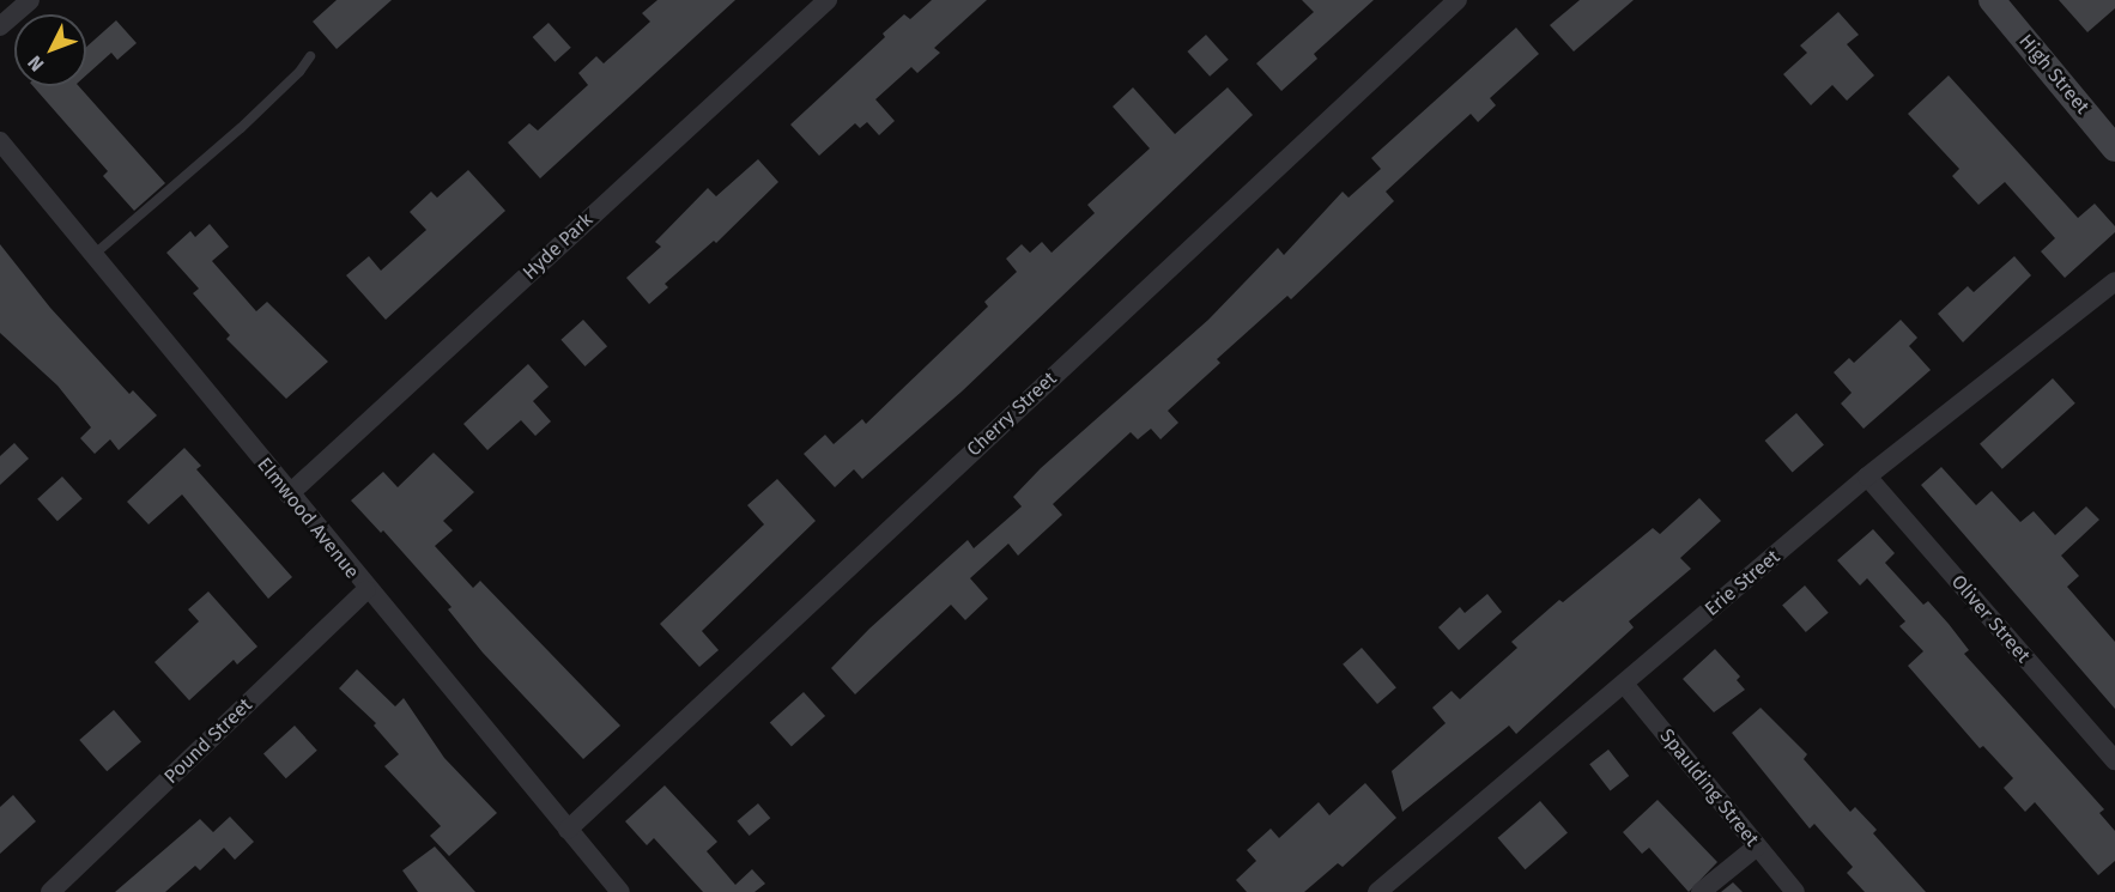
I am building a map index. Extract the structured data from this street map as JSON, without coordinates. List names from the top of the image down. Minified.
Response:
{"streets":{"main road":["High Street"],"street":["Hyde Park","Cherry Street","Elmwood Avenue","Erie Street","Oliver Street","Pound Street","Spaulding Street"]},"crossings":[["Hyde Park","Elmwood Avenue"],["Cherry Street","Elmwood Avenue"],["Elmwood Avenue","Pound Street"],["Erie Street","Oliver Street"],["Erie Street","Spaulding Street"]],"north":"bottom left"}
